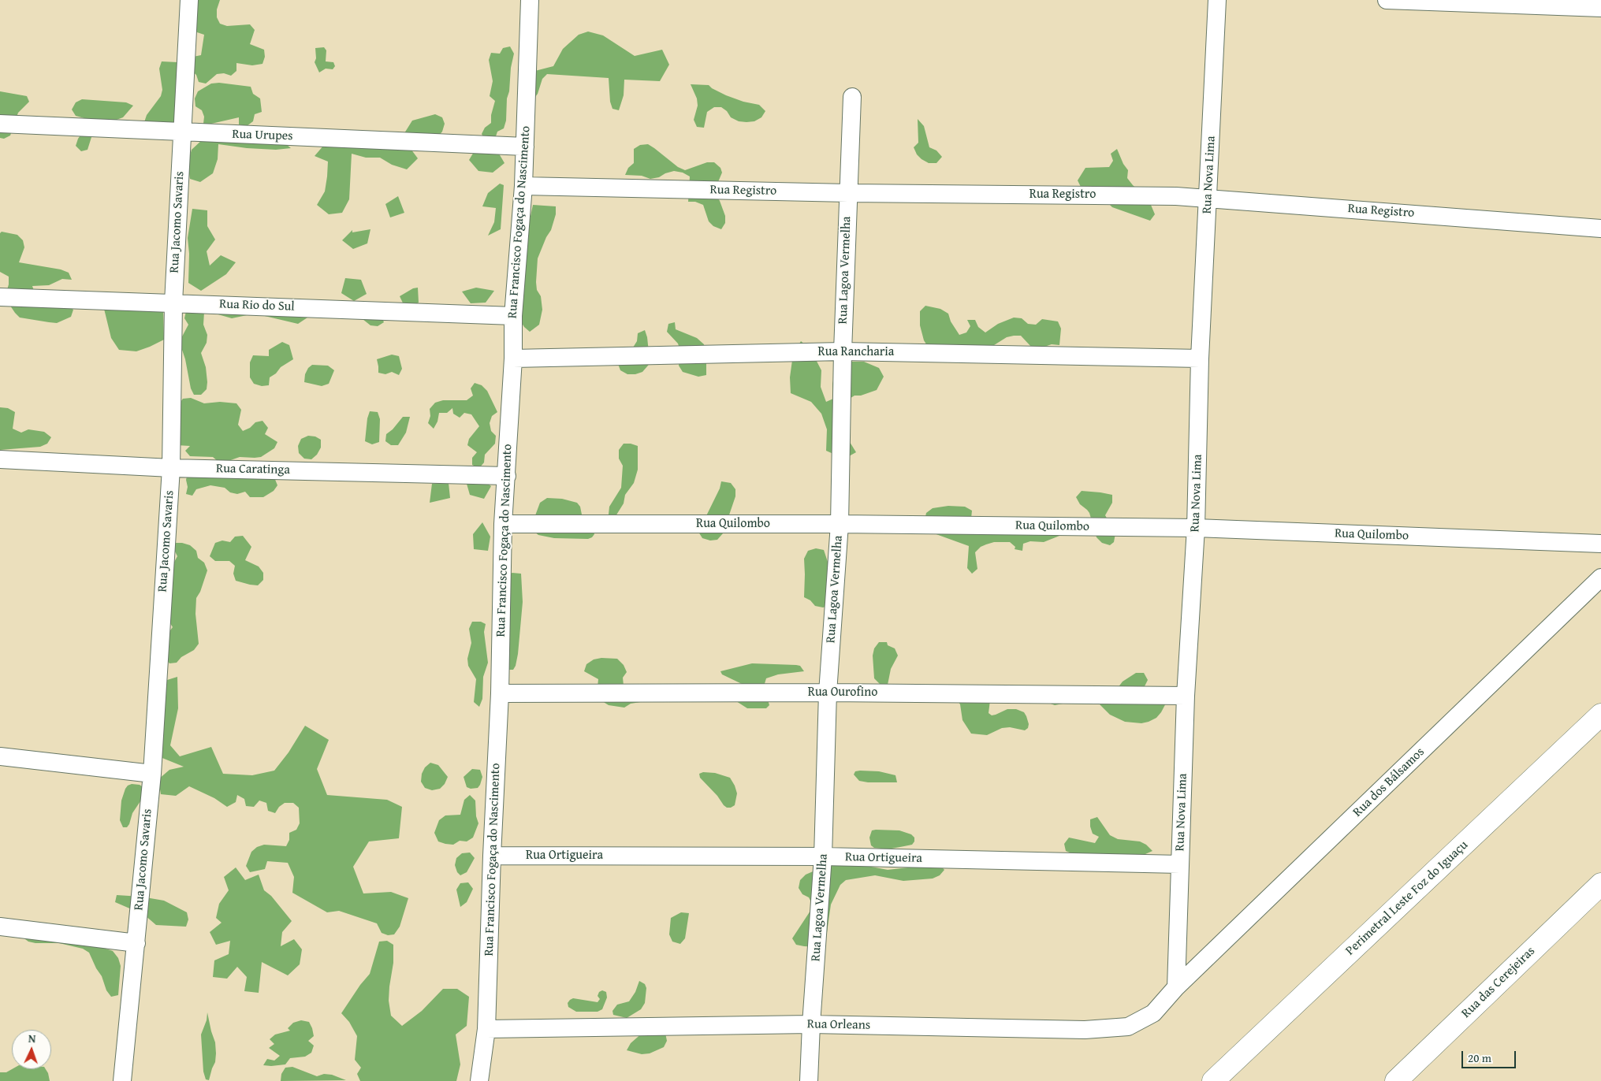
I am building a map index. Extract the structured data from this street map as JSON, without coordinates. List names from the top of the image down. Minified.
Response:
{"streets":{"main road":["Perimetral Leste Foz do Iguaçu","Rua das Cerejeiras"],"street":["Rua Urupes","Rua Nova Lima","Rua Registro","Rua Jacomo Savaris","Rua Francisco Fogaça do Nascimento","Rua Lagoa Vermelha","Rua Rio do Sul","Rua Rancharia","Rua Caratinga","Rua Quilombo","Rua Ourofino","Rua dos Bálsamos","Rua Ortigueira","Rua Orleans"]},"crossings":[["Rua Urupes","Rua Jacomo Savaris"],["Rua Urupes","Rua Francisco Fogaça do Nascimento"],["Rua Nova Lima","Rua Registro"],["Rua Nova Lima","Rua Rancharia"],["Rua Nova Lima","Rua Quilombo"],["Rua Nova Lima","Rua Ourofino"],["Rua Nova Lima","Rua dos Bálsamos"],["Rua Nova Lima","Rua Ortigueira"],["Rua Nova Lima","Rua Orleans"],["Rua Registro","Rua Francisco Fogaça do Nascimento"],["Rua Registro","Rua Lagoa Vermelha"],["Rua Jacomo Savaris","Rua Rio do Sul"],["Rua Jacomo Savaris","Rua Caratinga"],["Rua Francisco Fogaça do Nascimento","Rua Rio do Sul"],["Rua Francisco Fogaça do Nascimento","Rua Rancharia"],["Rua Francisco Fogaça do Nascimento","Rua Caratinga"],["Rua Francisco Fogaça do Nascimento","Rua Quilombo"],["Rua Francisco Fogaça do Nascimento","Rua Ourofino"],["Rua Francisco Fogaça do Nascimento","Rua Ortigueira"],["Rua Francisco Fogaça do Nascimento","Rua Orleans"],["Rua Lagoa Vermelha","Rua Rancharia"],["Rua Lagoa Vermelha","Rua Quilombo"],["Rua Lagoa Vermelha","Rua Ourofino"],["Rua Lagoa Vermelha","Rua Ortigueira"],["Rua Lagoa Vermelha","Rua Orleans"],["Rua dos Bálsamos","Rua Orleans"]],"scale_bar":"20 m","north":"top"}
